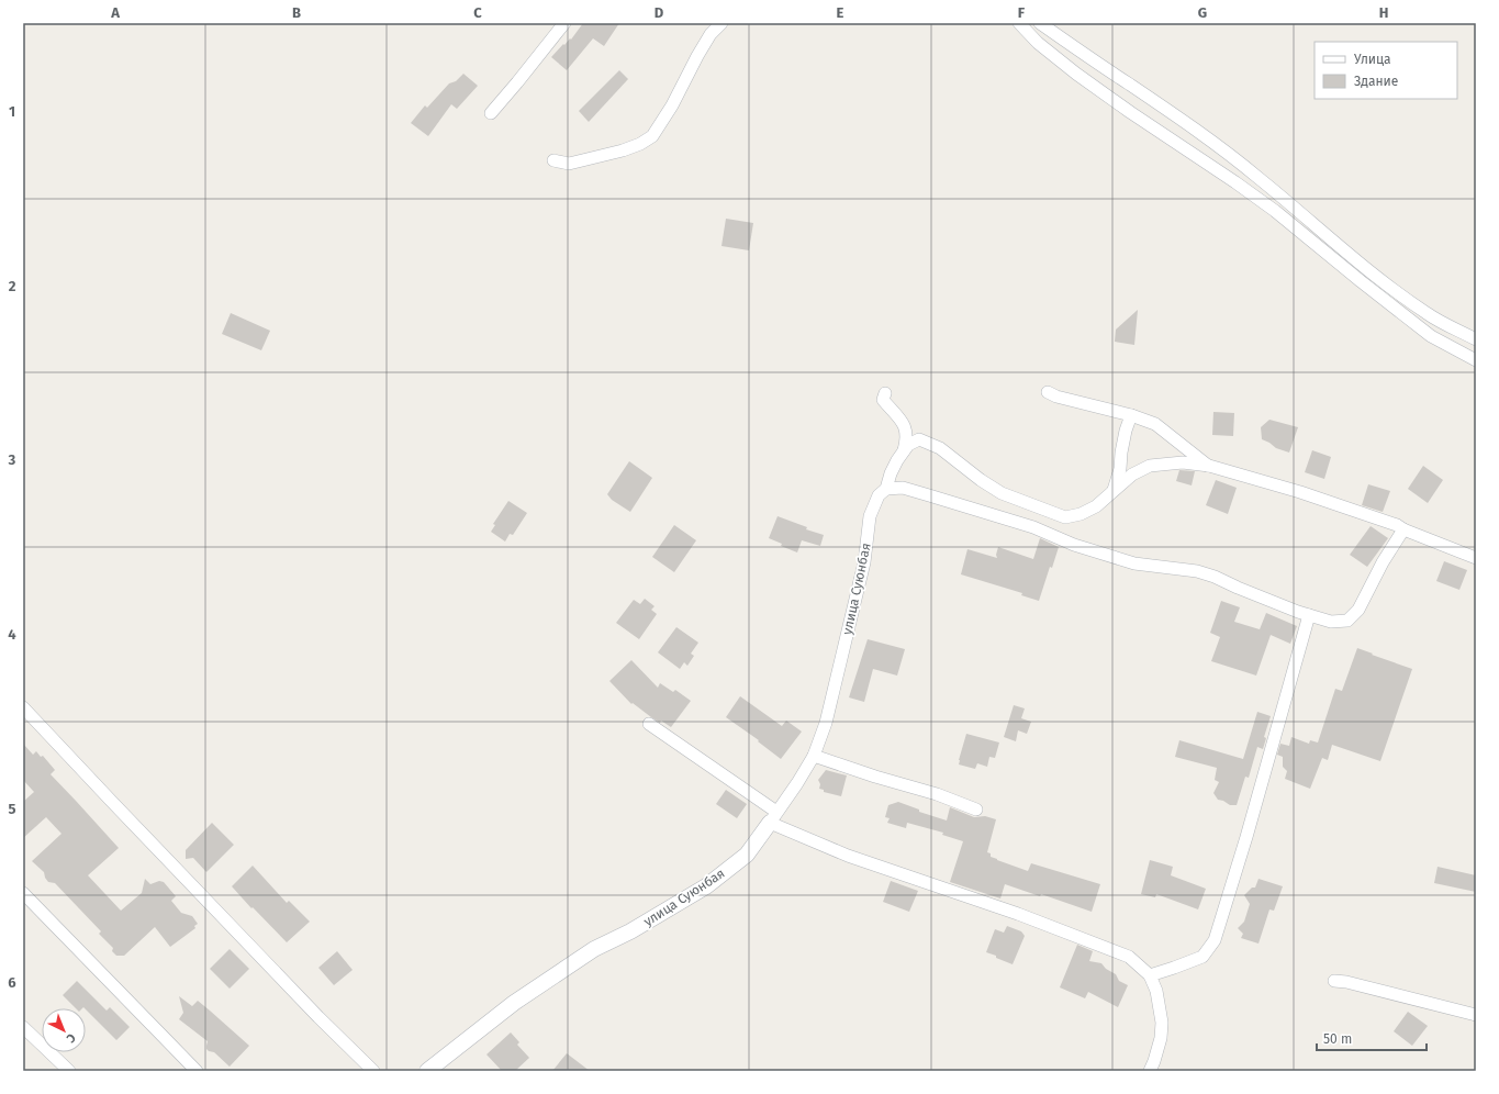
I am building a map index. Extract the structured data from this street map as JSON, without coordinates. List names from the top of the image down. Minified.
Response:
{"streets":{"street":["улица Суюнбая"]},"legend":["Улица","Здание"],"scale_bar":"50 m","north":"bottom right","grid":{"columns":["A","B","C","D","E","F","G","H"],"rows":["1","2","3","4","5","6"]}}
